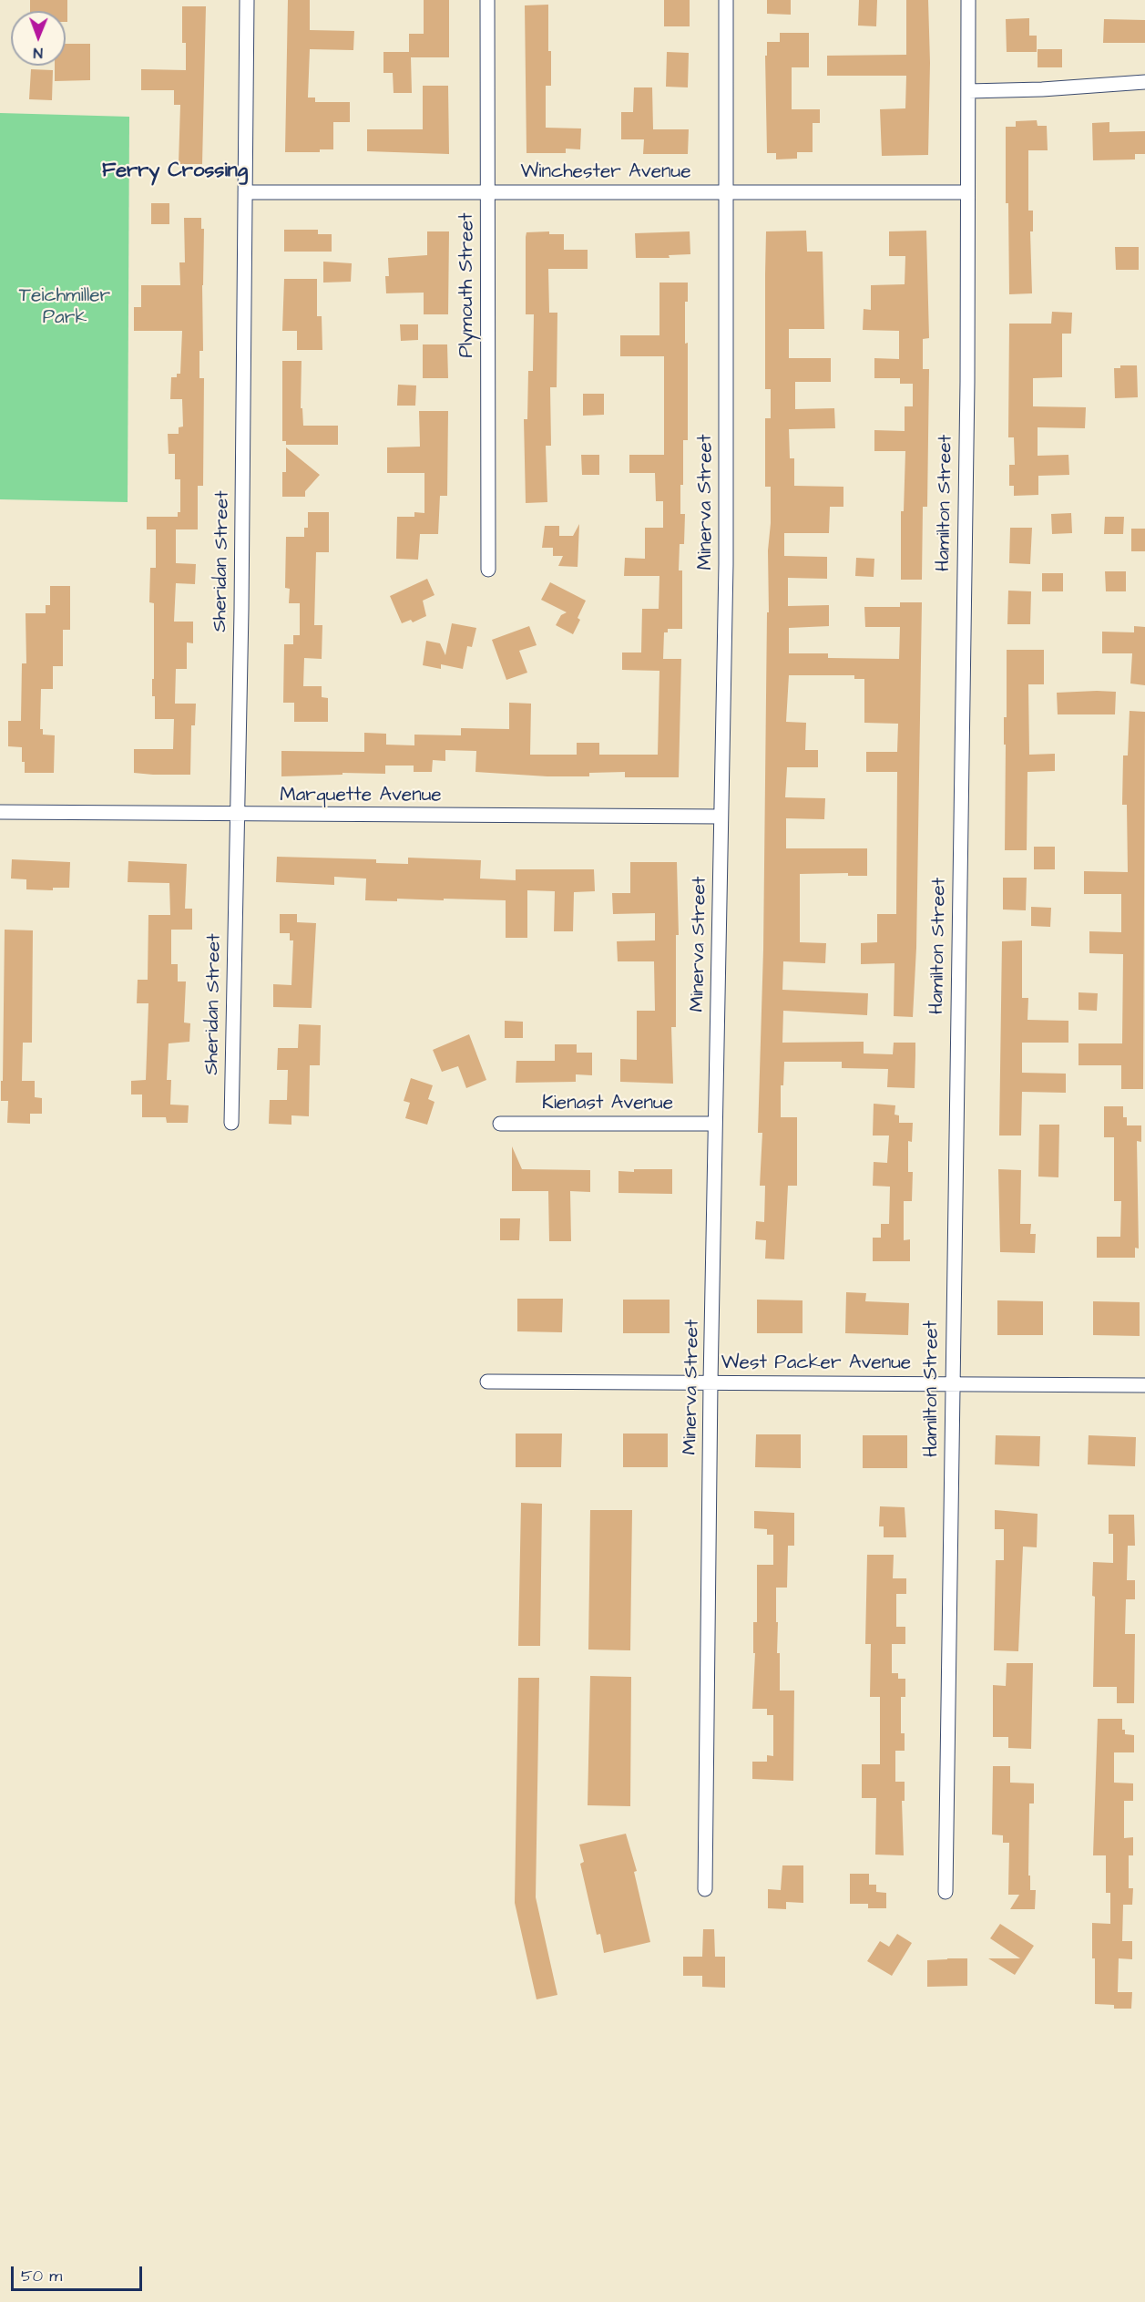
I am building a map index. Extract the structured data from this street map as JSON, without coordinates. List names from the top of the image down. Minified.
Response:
{"streets":{"street":["Winchester Avenue","Plymouth Street","Minerva Street","Hamilton Street","Sheridan Street","Marquette Avenue","Kienast Avenue","West Packer Avenue"]},"crossings":[["Winchester Avenue","Plymouth Street"],["Winchester Avenue","Minerva Street"],["Winchester Avenue","Hamilton Street"],["Winchester Avenue","Sheridan Street"],["Minerva Street","Marquette Avenue"],["Minerva Street","Kienast Avenue"],["Minerva Street","West Packer Avenue"],["Hamilton Street","West Packer Avenue"],["Sheridan Street","Marquette Avenue"]],"districts":["Ferry Crossing"],"parks":["Teichmiller Park"],"scale_bar":"50 m","north":"bottom"}
